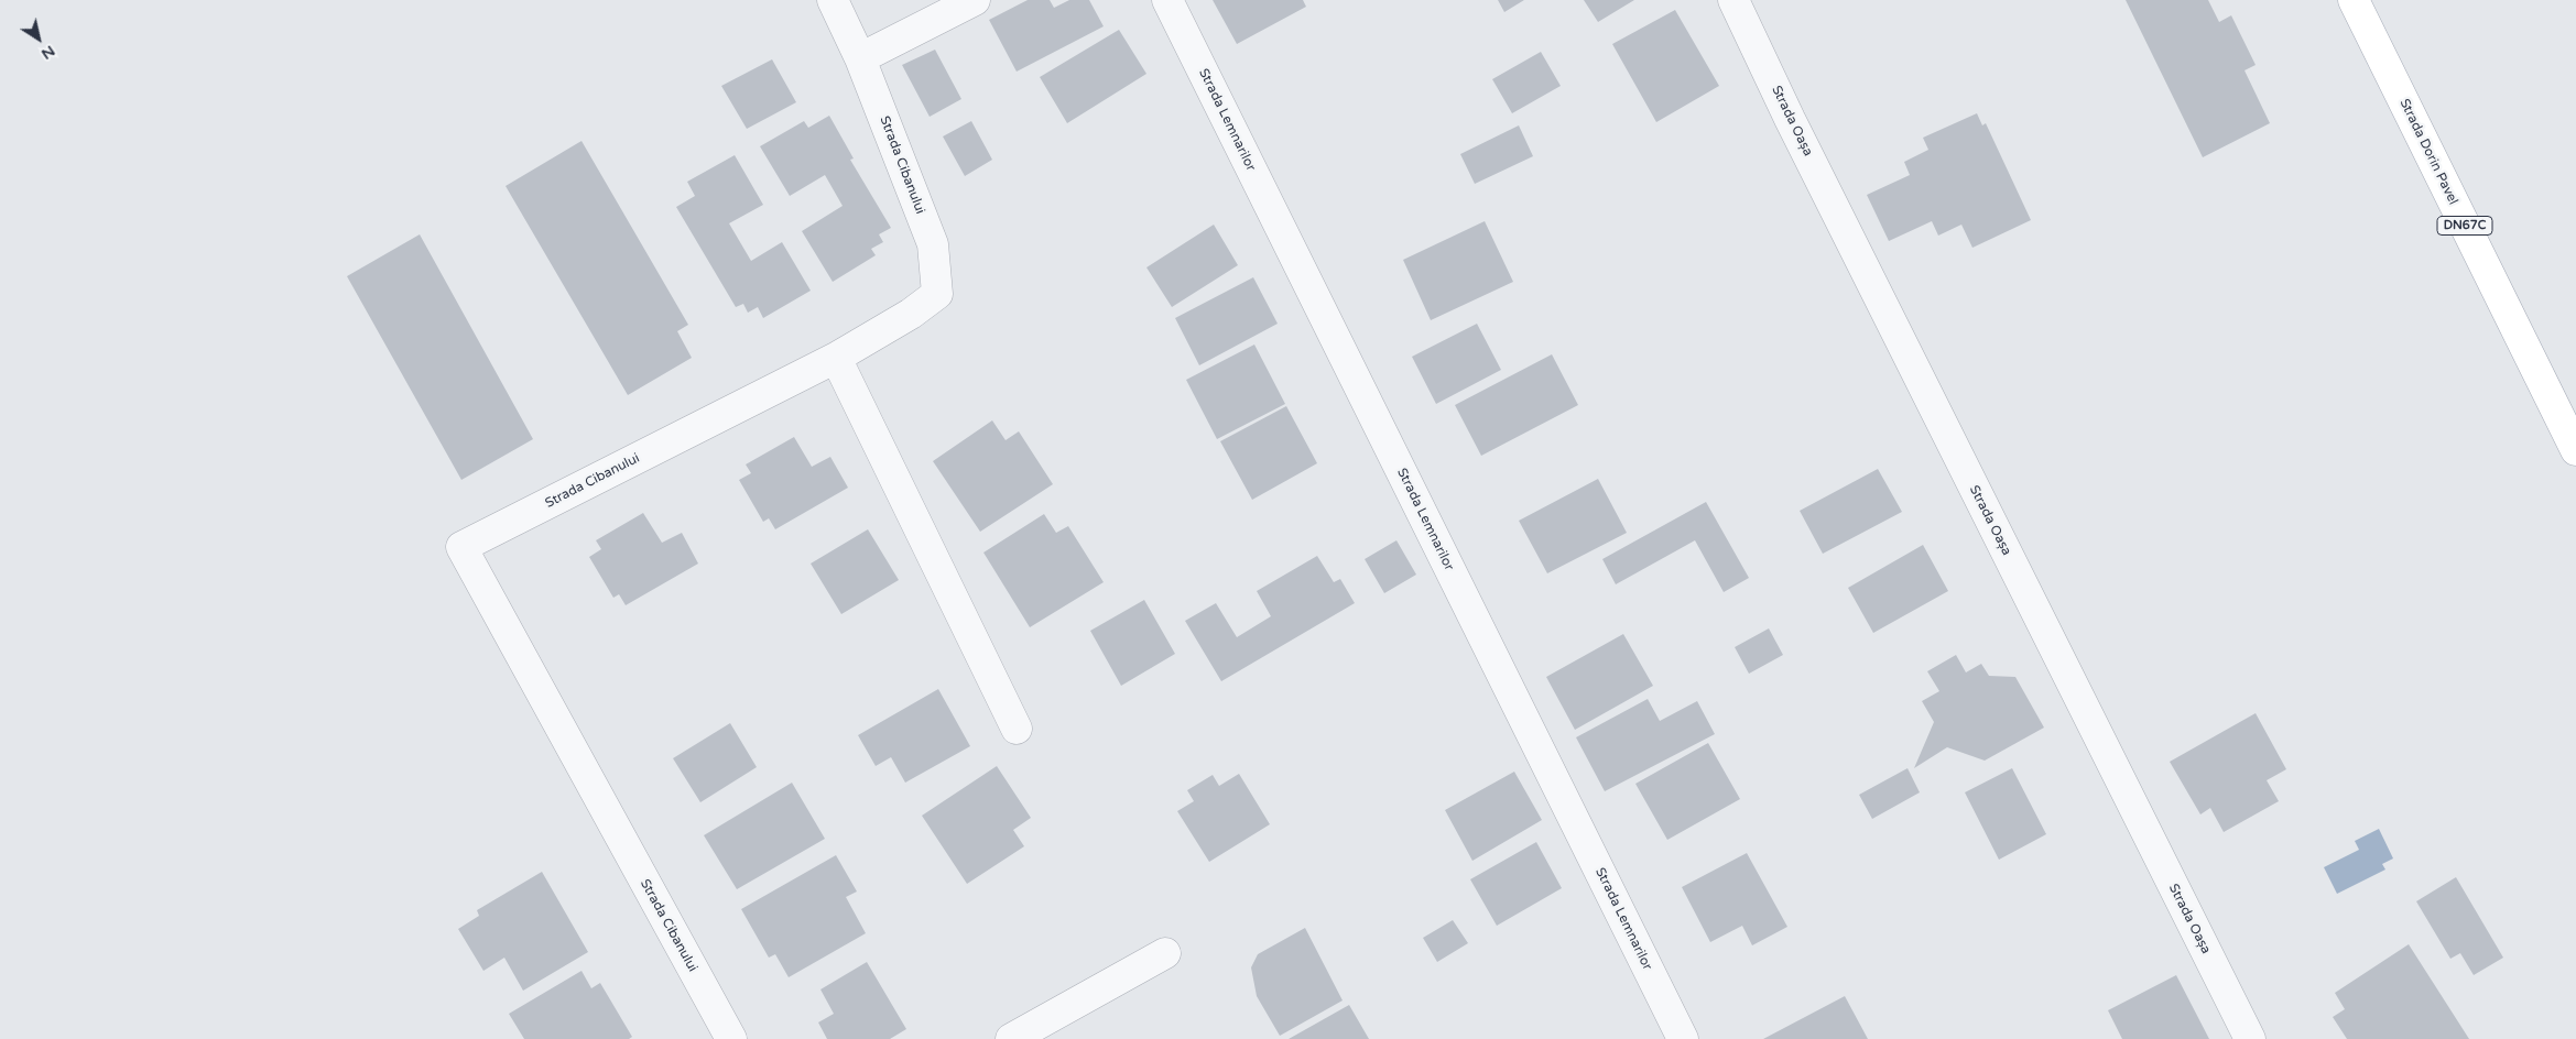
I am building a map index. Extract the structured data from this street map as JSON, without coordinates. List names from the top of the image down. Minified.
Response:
{"streets":{"main road":["Strada Dorin Pavel","DN67C"],"street":["Strada Lemnarilor","Strada Oașa","Strada Cibanului"]},"north":"bottom right"}
